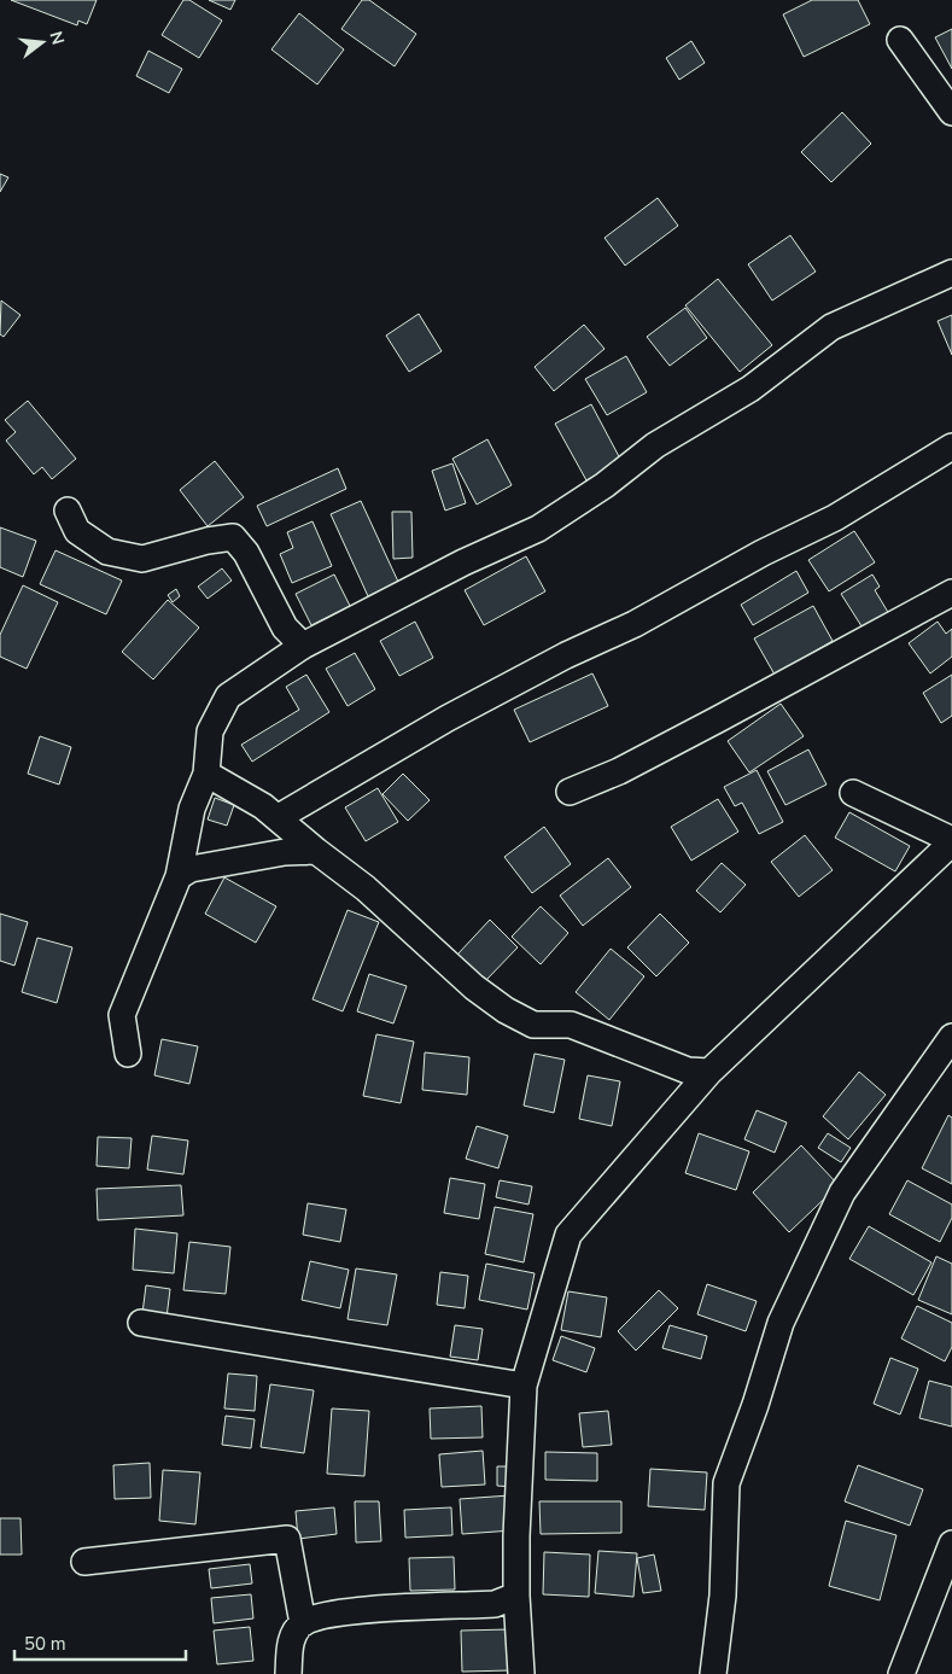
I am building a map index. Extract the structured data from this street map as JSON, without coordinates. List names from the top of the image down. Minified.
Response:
{"scale_bar":"50 m","north":"right"}
